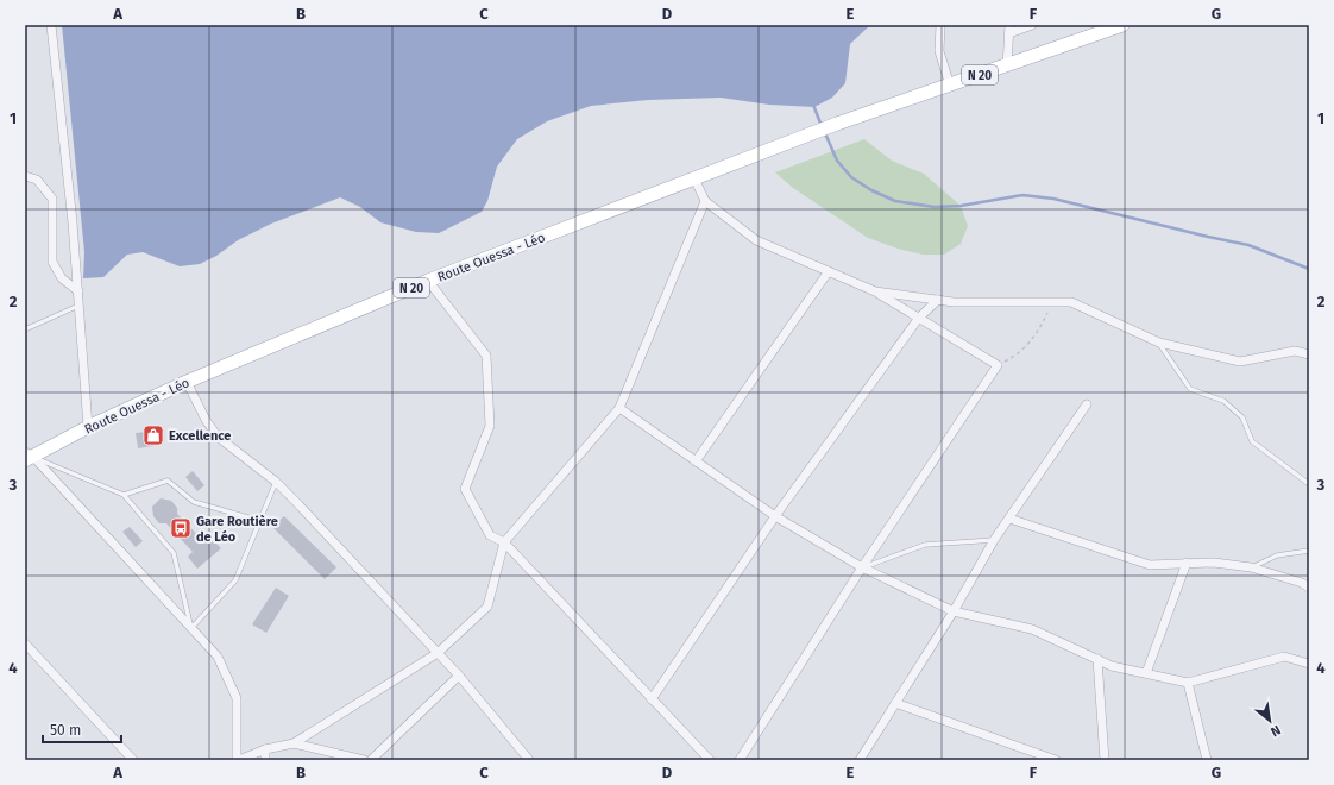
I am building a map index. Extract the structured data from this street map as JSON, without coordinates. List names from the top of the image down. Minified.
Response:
{"streets":{"main road":["N 20","Route Ouessa - Léo"]},"crossings":[["N 20","Route Ouessa - Léo"]],"places":{"shop":["Excellence"],"bus stop":["Gare Routière de Léo"]},"scale_bar":"50 m","north":"bottom right","grid":{"columns":["A","B","C","D","E","F","G"],"rows":["1","2","3","4"]}}
